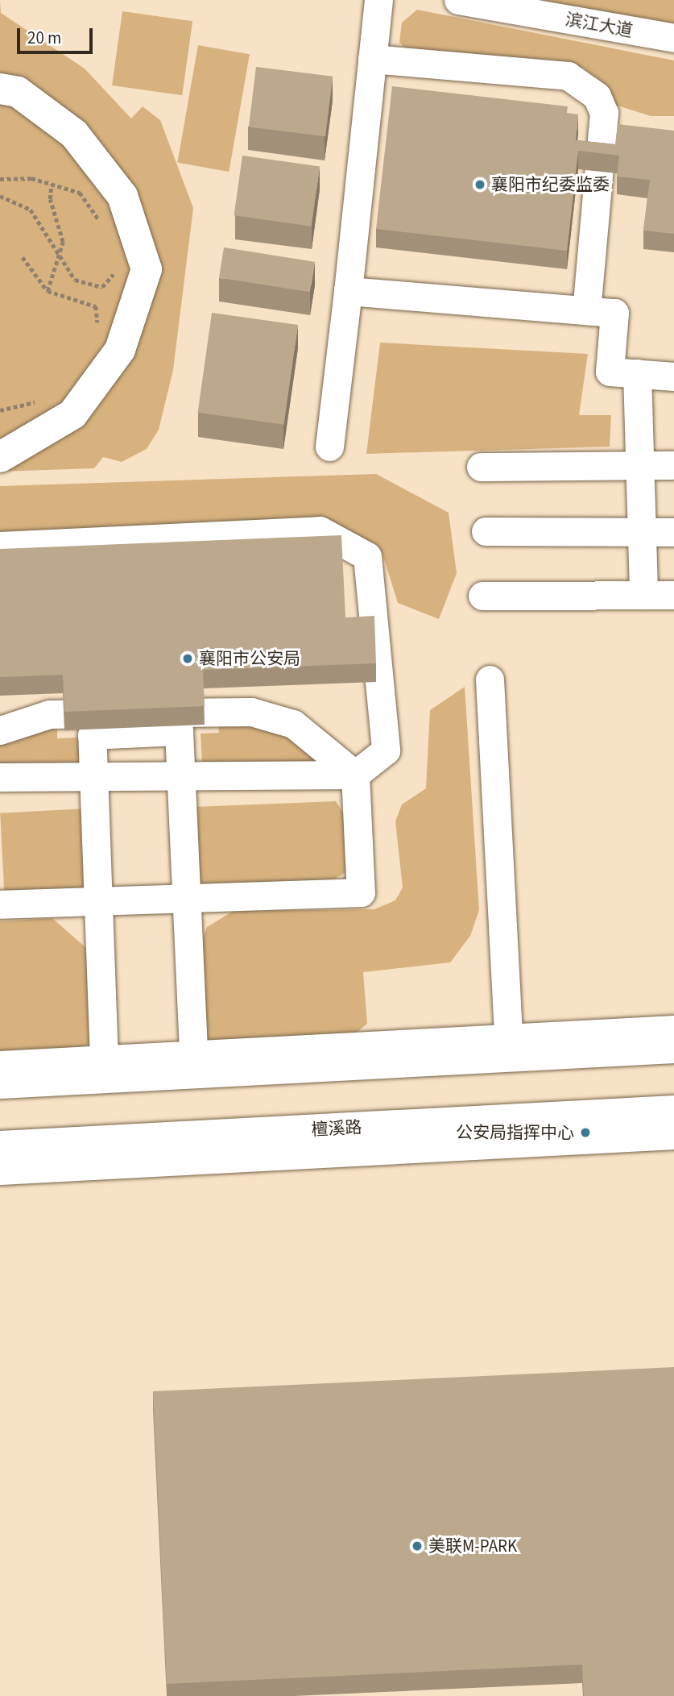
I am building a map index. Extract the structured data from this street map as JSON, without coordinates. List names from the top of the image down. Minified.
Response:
{"streets":{"main road":["檀溪路"],"street":["滨江大道"]},"places":["襄阳市纪委监委","襄阳市公安局","公安局指挥中心","美联M-PARK"],"scale_bar":"20 m"}
